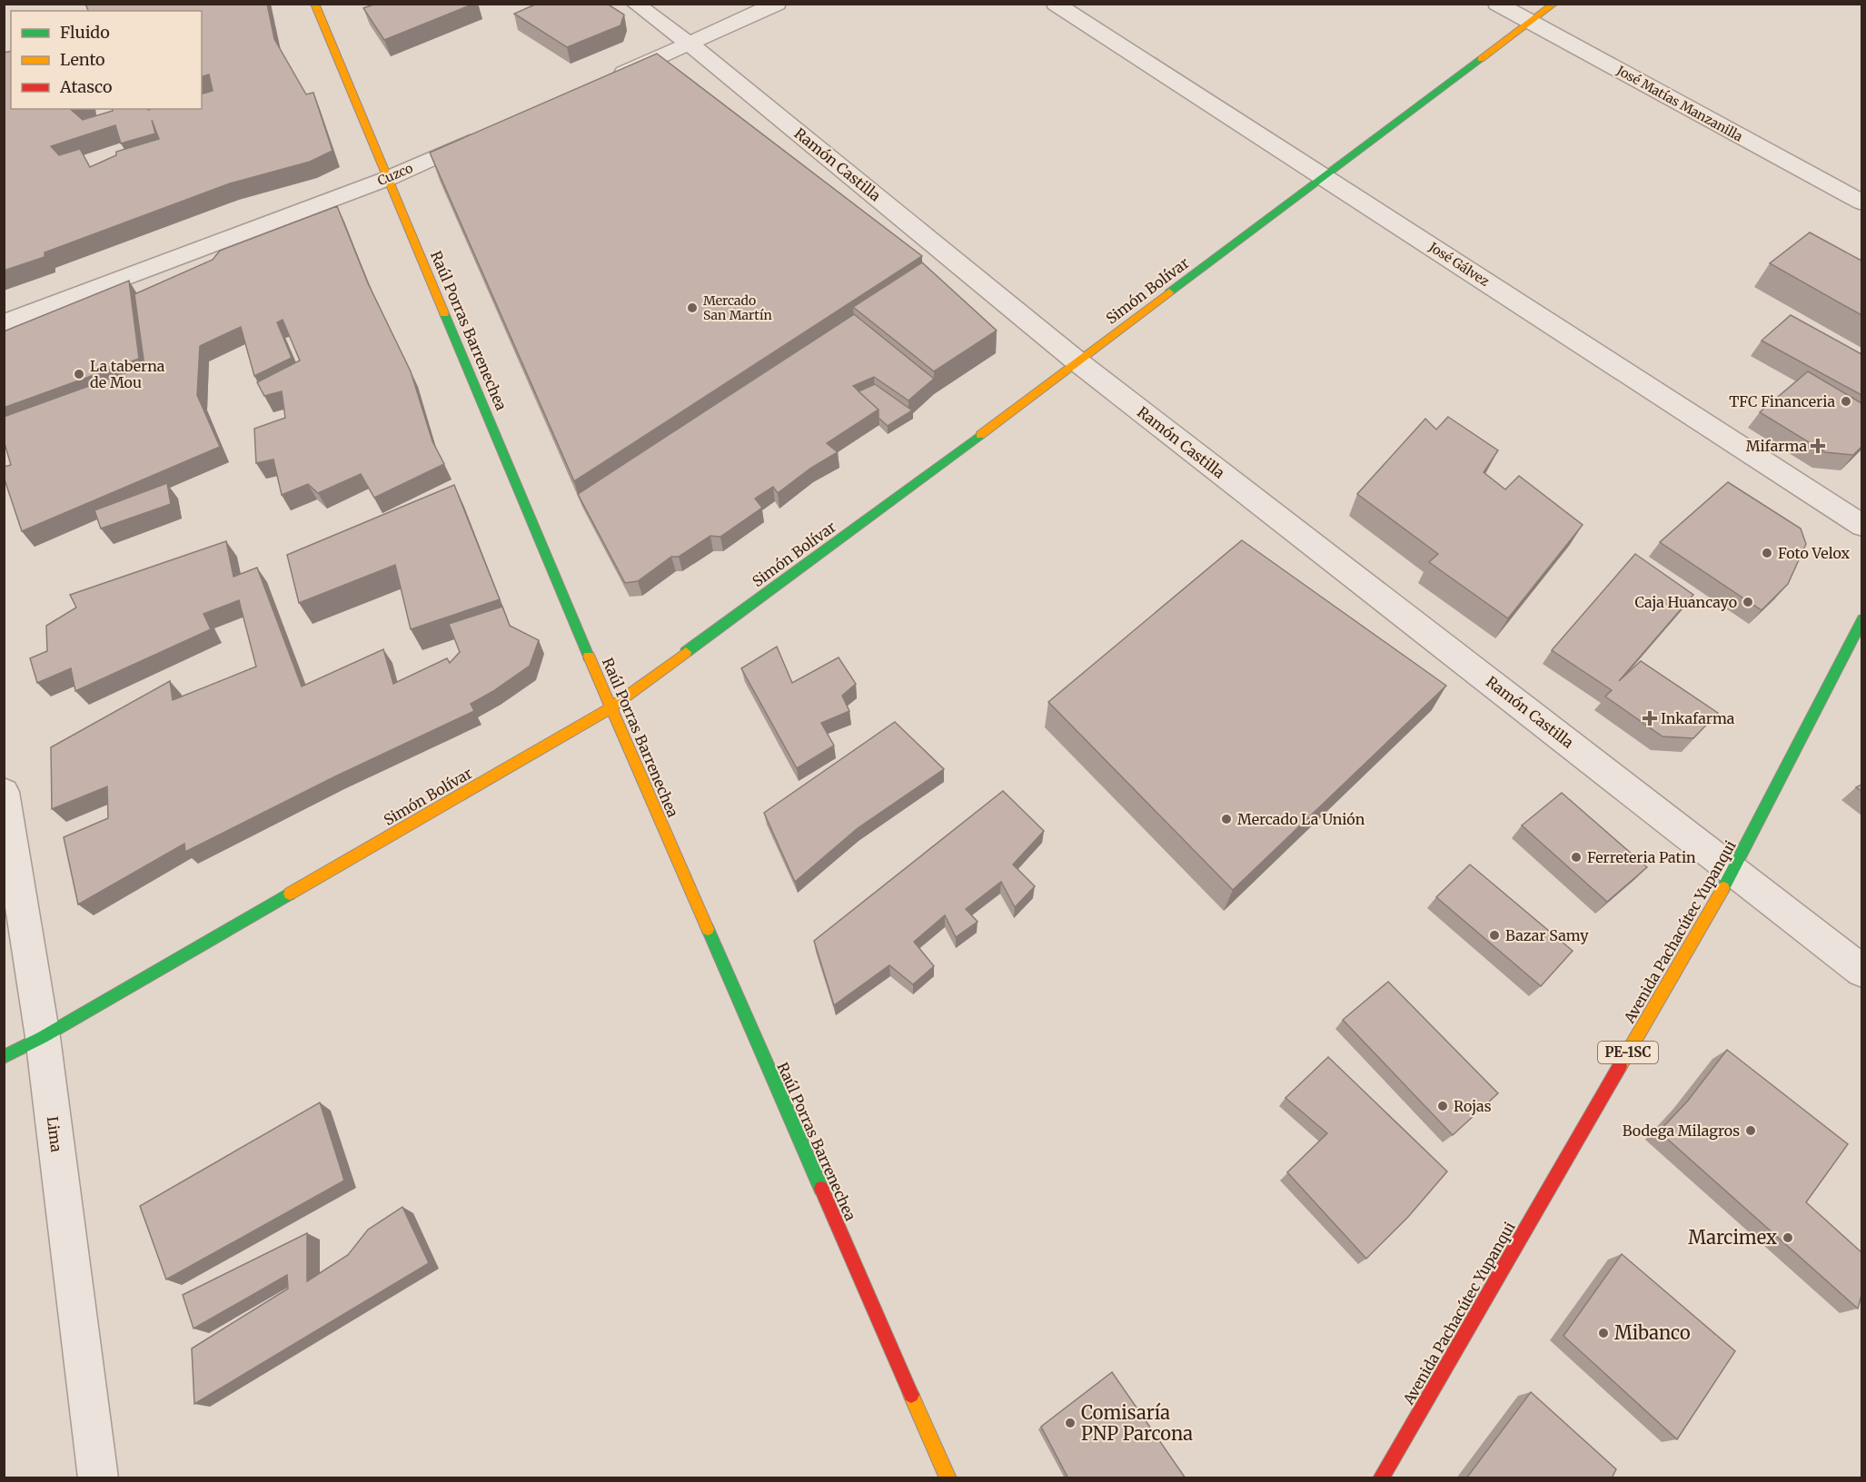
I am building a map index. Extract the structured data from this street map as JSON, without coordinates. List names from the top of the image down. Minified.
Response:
{"streets":{"street":["José Matías Manzanilla","Ramón Castilla","Cuzco","José Gálvez","Simón Bolívar","Raúl Porras Barrenechea","Avenida Pachacútec Yupanqui","PE-1SC","Lima"]},"crossings":[["José Matías Manzanilla","Simón Bolívar"],["Ramón Castilla","Simón Bolívar"],["Ramón Castilla","Avenida Pachacútec Yupanqui"],["Cuzco","Raúl Porras Barrenechea"],["José Gálvez","Simón Bolívar"],["Simón Bolívar","Raúl Porras Barrenechea"],["Simón Bolívar","Lima"]],"places":{"other":["Mercado San Martín","La taberna de Mou","TFC Financeria","Foto Velox","Caja Huancayo","Mercado La Unión","Ferreteria Patin","Bazar Samy","Rojas","Bodega Milagros","Marcimex","Mibanco","Comisaría PNP Parcona"],"health":["Mifarma","Inkafarma"]},"legend":["Fluido","Lento","Atasco"]}
